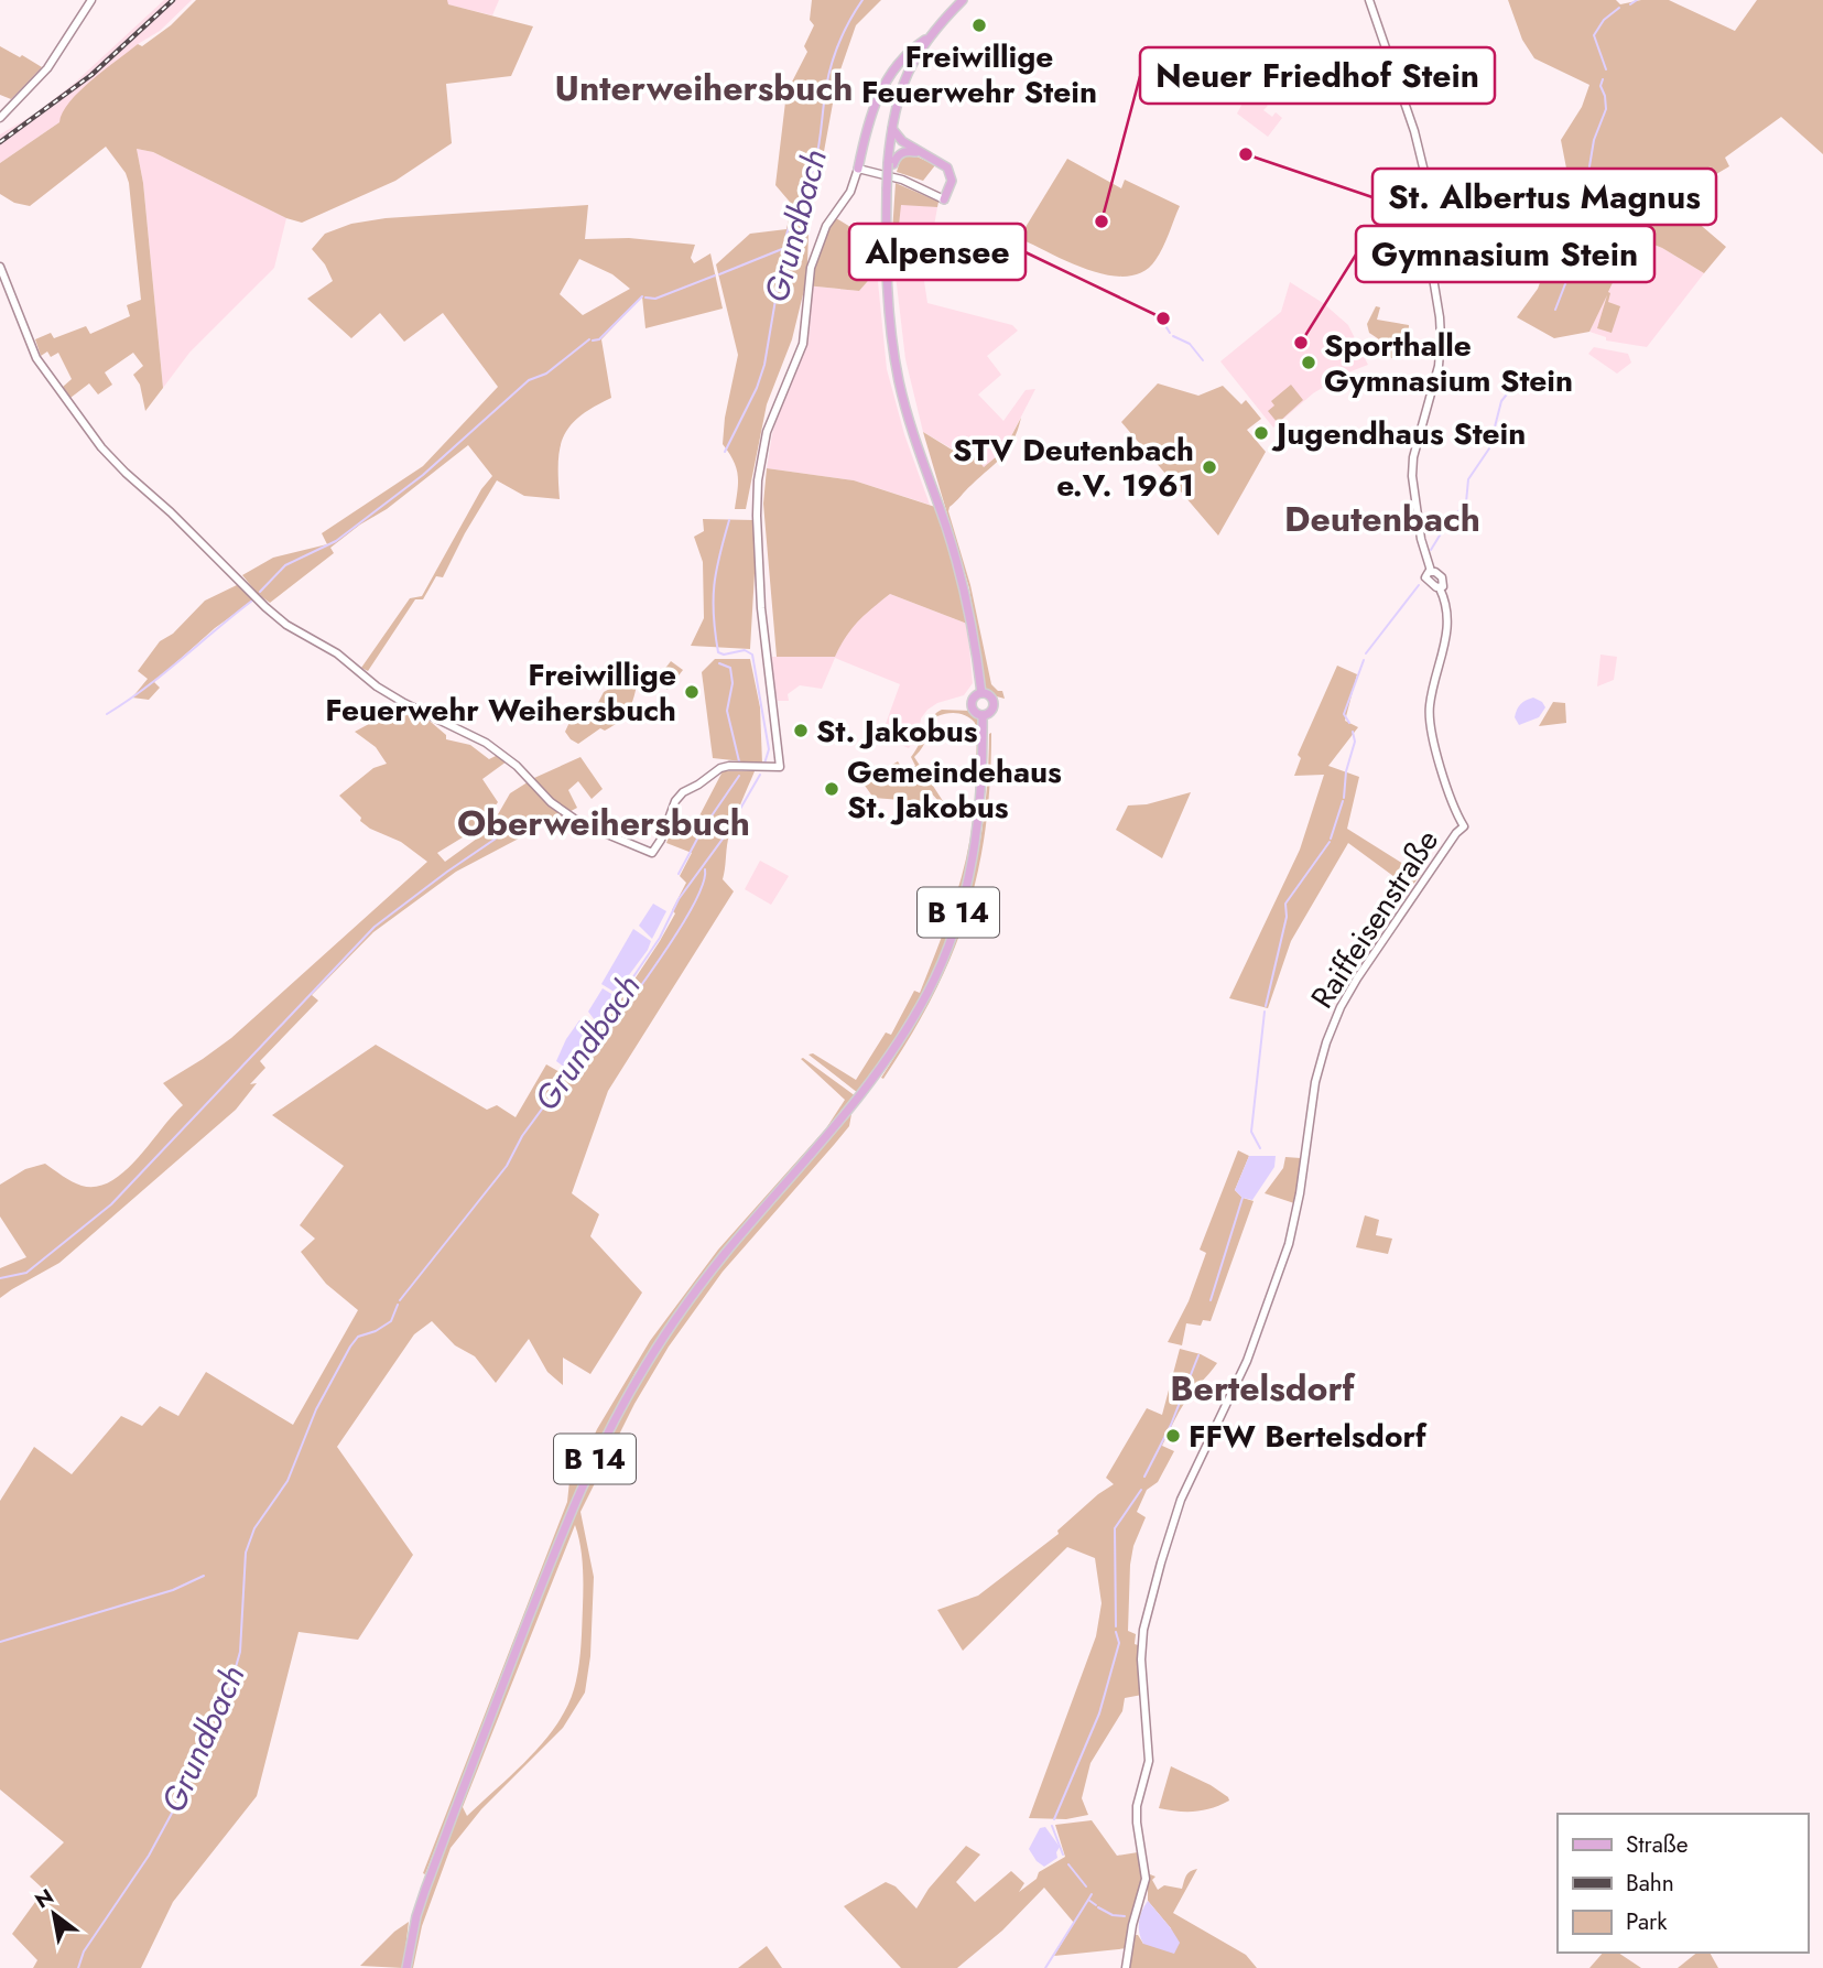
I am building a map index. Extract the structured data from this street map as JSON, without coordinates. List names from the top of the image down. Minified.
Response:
{"streets":{"main road":["B 14"],"street":["Raiffeisenstraße"]},"districts":["Unterweihersbuch","Deutenbach","Oberweihersbuch","Bertelsdorf"],"water":["Grundbach"],"places":["Freiwillige Feuerwehr Stein","St. Albertus Magnus","Neuer Friedhof Stein","Alpensee","Gymnasium Stein","Sporthalle Gymnasium Stein","Jugendhaus Stein","STV Deutenbach e.V. 1961","Freiwillige Feuerwehr Weihersbuch","St. Jakobus","Gemeindehaus St. Jakobus","FFW Bertelsdorf"],"legend":["Straße","Bahn","Park"],"north":"top left"}
